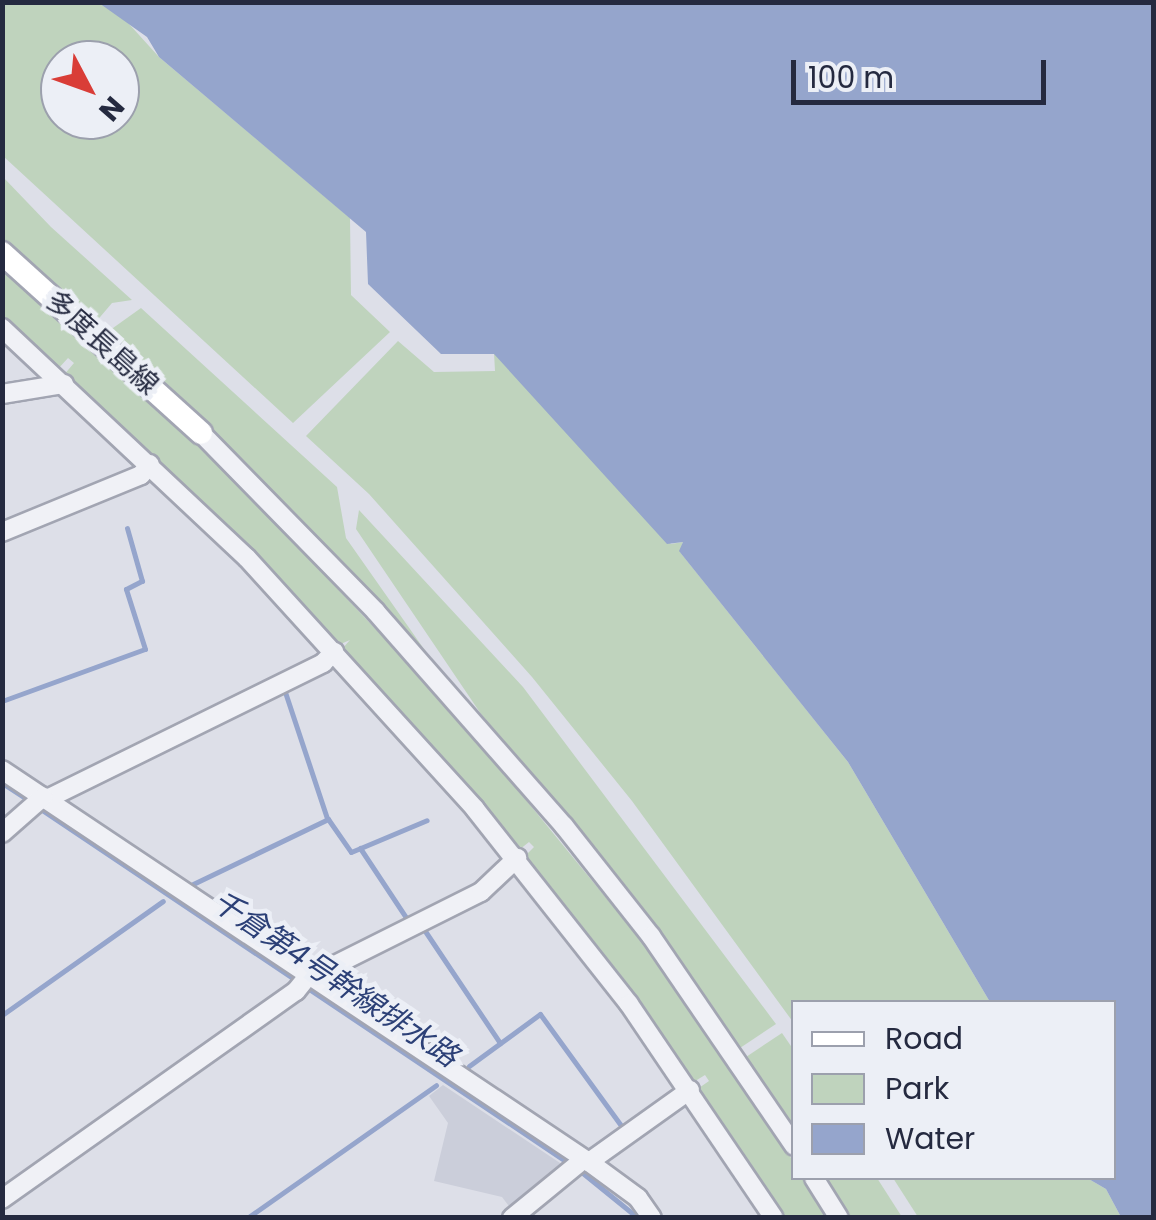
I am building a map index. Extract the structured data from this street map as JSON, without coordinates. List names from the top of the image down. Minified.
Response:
{"streets":{"main road":["多度長島線"]},"water":["千倉第4号幹線排水路"],"legend":["Road","Park","Water"],"scale_bar":"100 m","north":"bottom right"}
